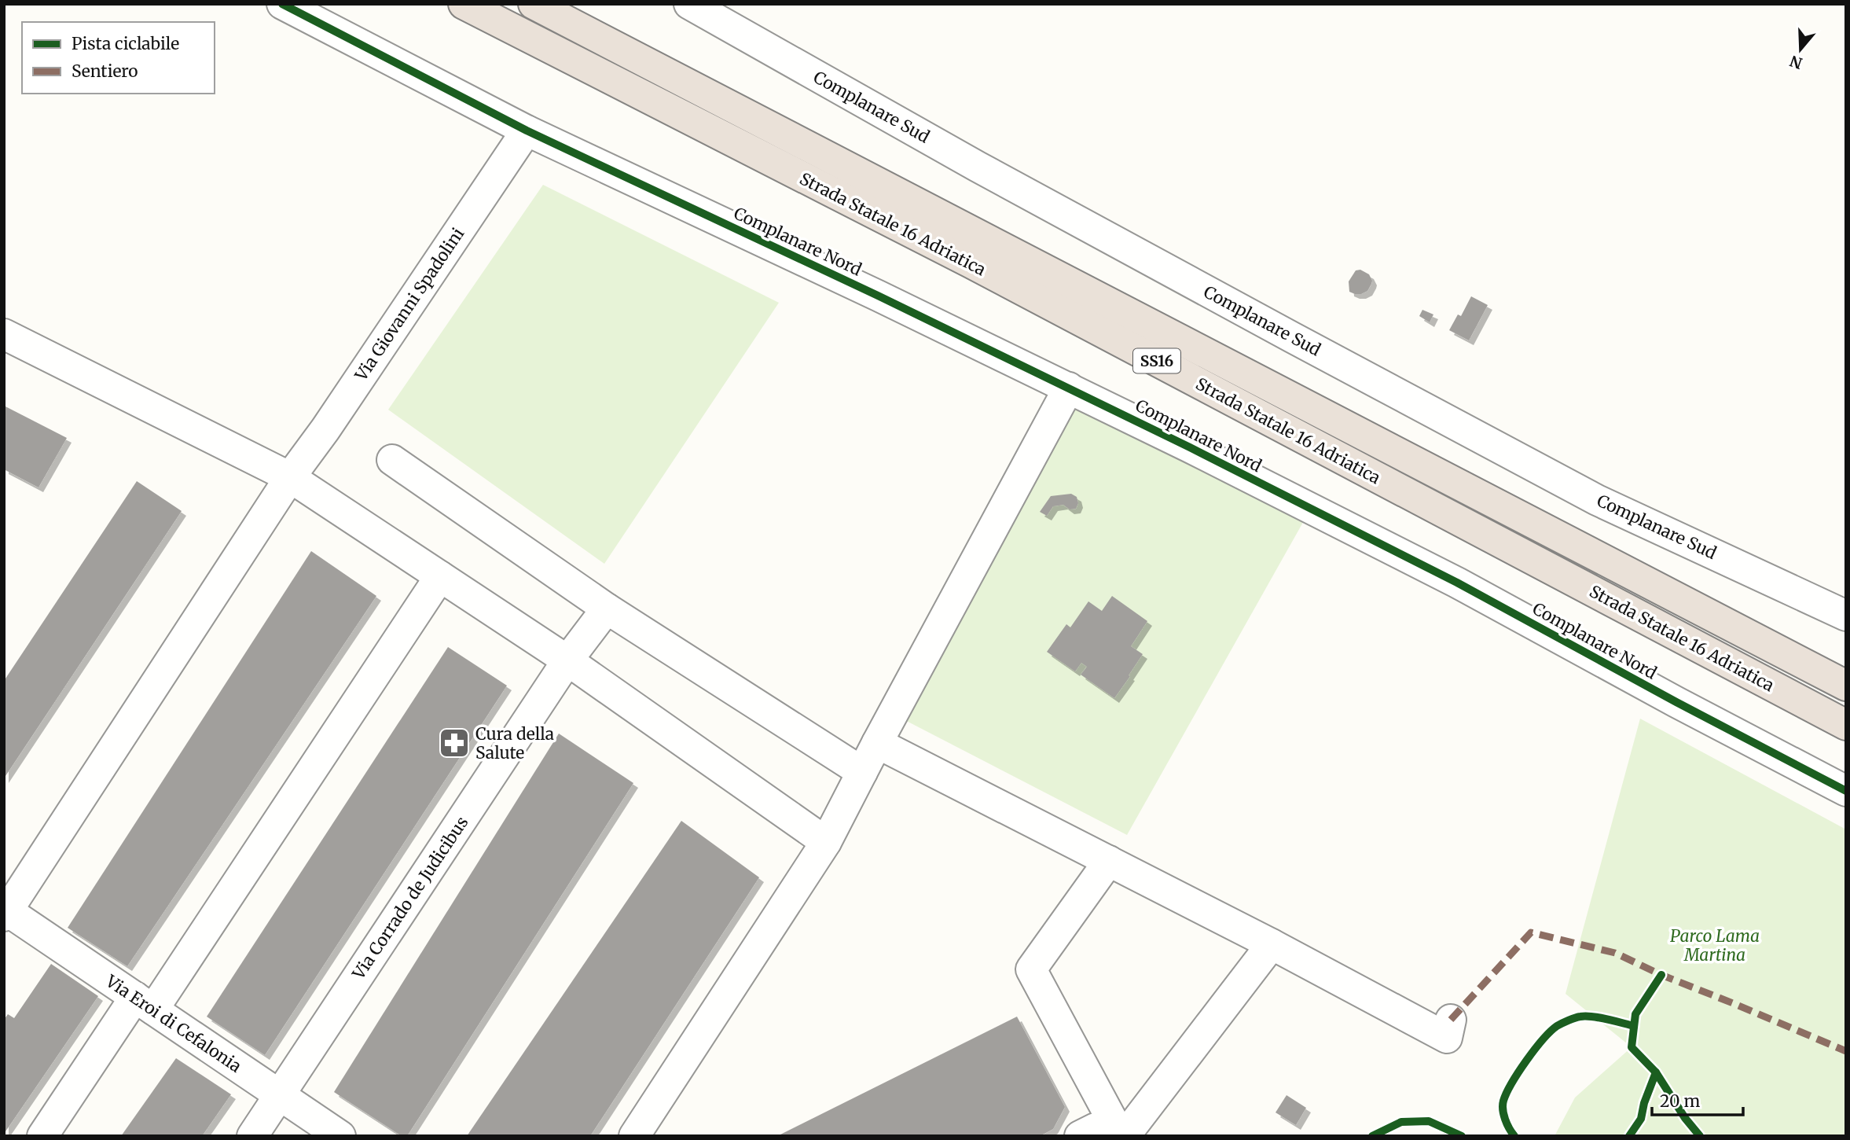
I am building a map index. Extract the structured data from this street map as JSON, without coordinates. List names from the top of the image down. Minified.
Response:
{"streets":{"highway":["Strada Statale 16 Adriatica","SS16"],"street":["Complanare Sud","Complanare Nord","Via Giovanni Spadolini","Via Corrado de Judicibus","Via Eroi di Cefalonia"]},"crossings":[["Complanare Nord","Via Giovanni Spadolini"],["Via Giovanni Spadolini","Via Eroi di Cefalonia"],["Via Corrado de Judicibus","Via Eroi di Cefalonia"]],"parks":["Parco Lama Martina"],"places":{"pharmacy":["Cura della Salute"]},"legend":["Pista ciclabile","Sentiero"],"scale_bar":"20 m","north":"bottom"}
